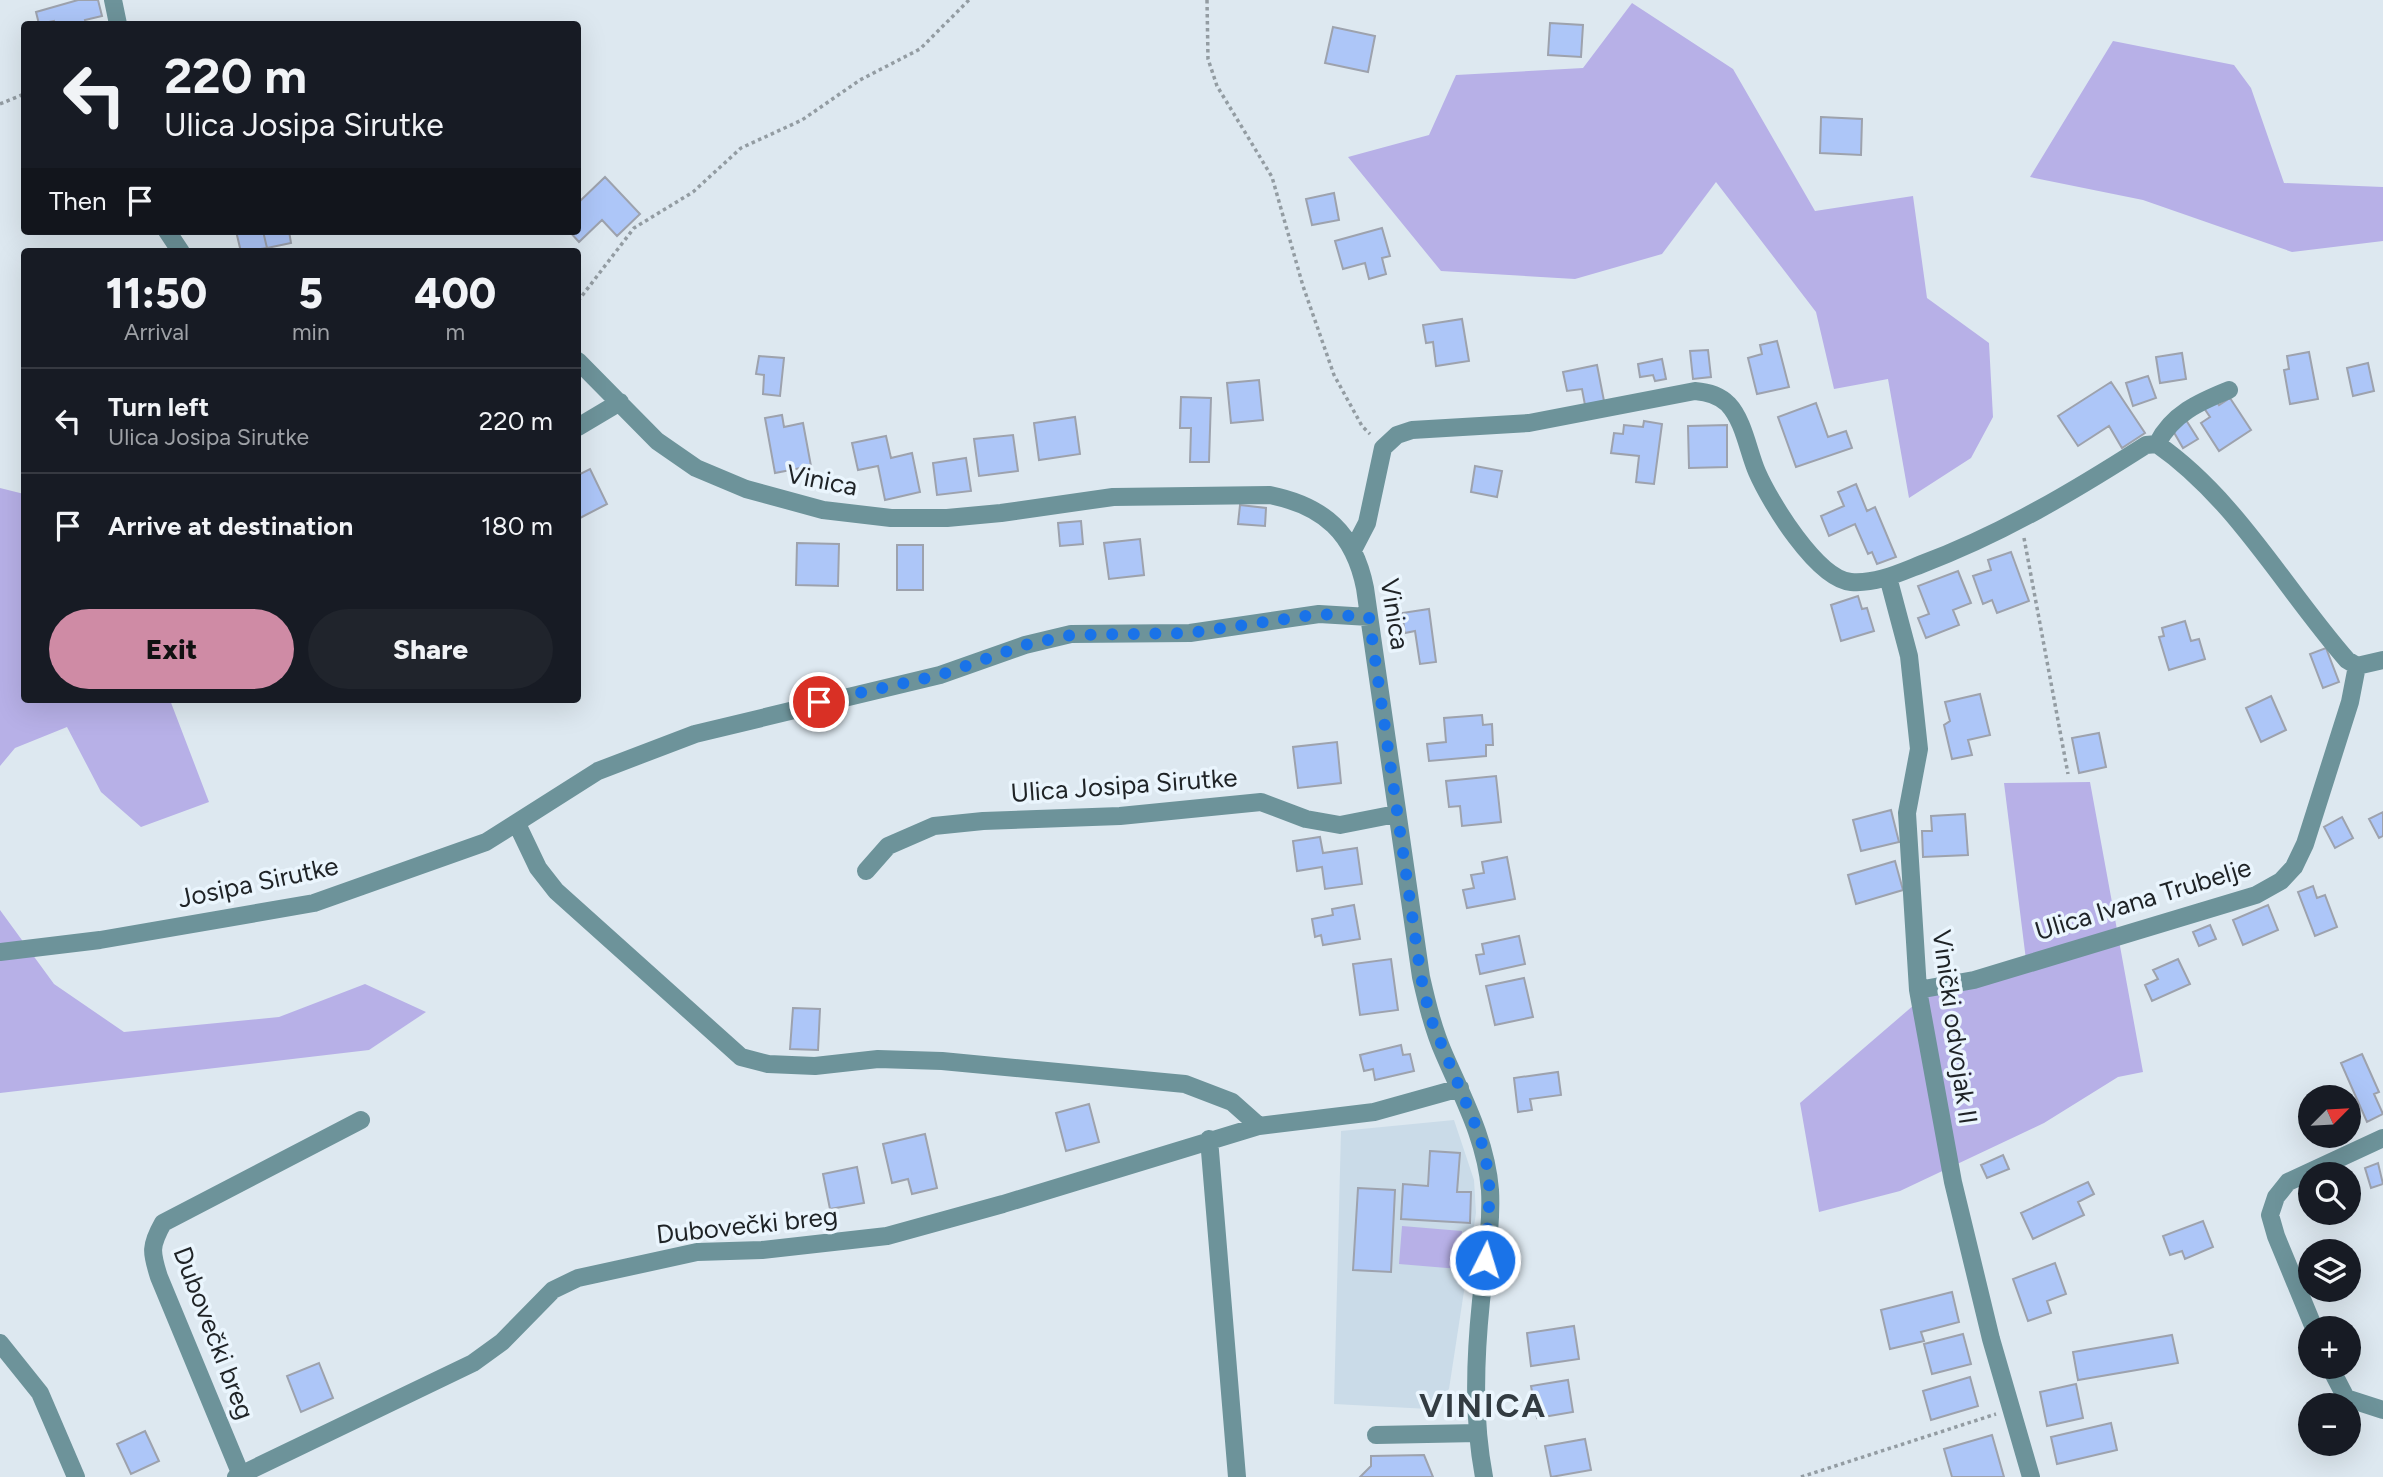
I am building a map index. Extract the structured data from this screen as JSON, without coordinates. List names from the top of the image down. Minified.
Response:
{"streets":{"street":["Vinica","Ulica Josipa Sirutke","Josipa Sirutke","Ulica Ivana Trubelje","Vinički odvojak II","Dubovečki breg"]},"crossings":[["Vinica","Ulica Josipa Sirutke"],["Vinica","Dubovečki breg"],["Ulica Ivana Trubelje","Vinički odvojak II"]],"districts":["VINICA"],"north":"top right","page":{"turn":["220 m","Ulica Josipa Sirutke"],"then":"Then","eta":["11:50","Arrival","5","min","400","m"],"list":[{"name":"Turn left","note":"Ulica Josipa Sirutke","value":"220 m"},{"name":"Arrive at destination","value":"180 m"}],"buttons":["Exit","Share"],"map_buttons":["+","−"]}}
